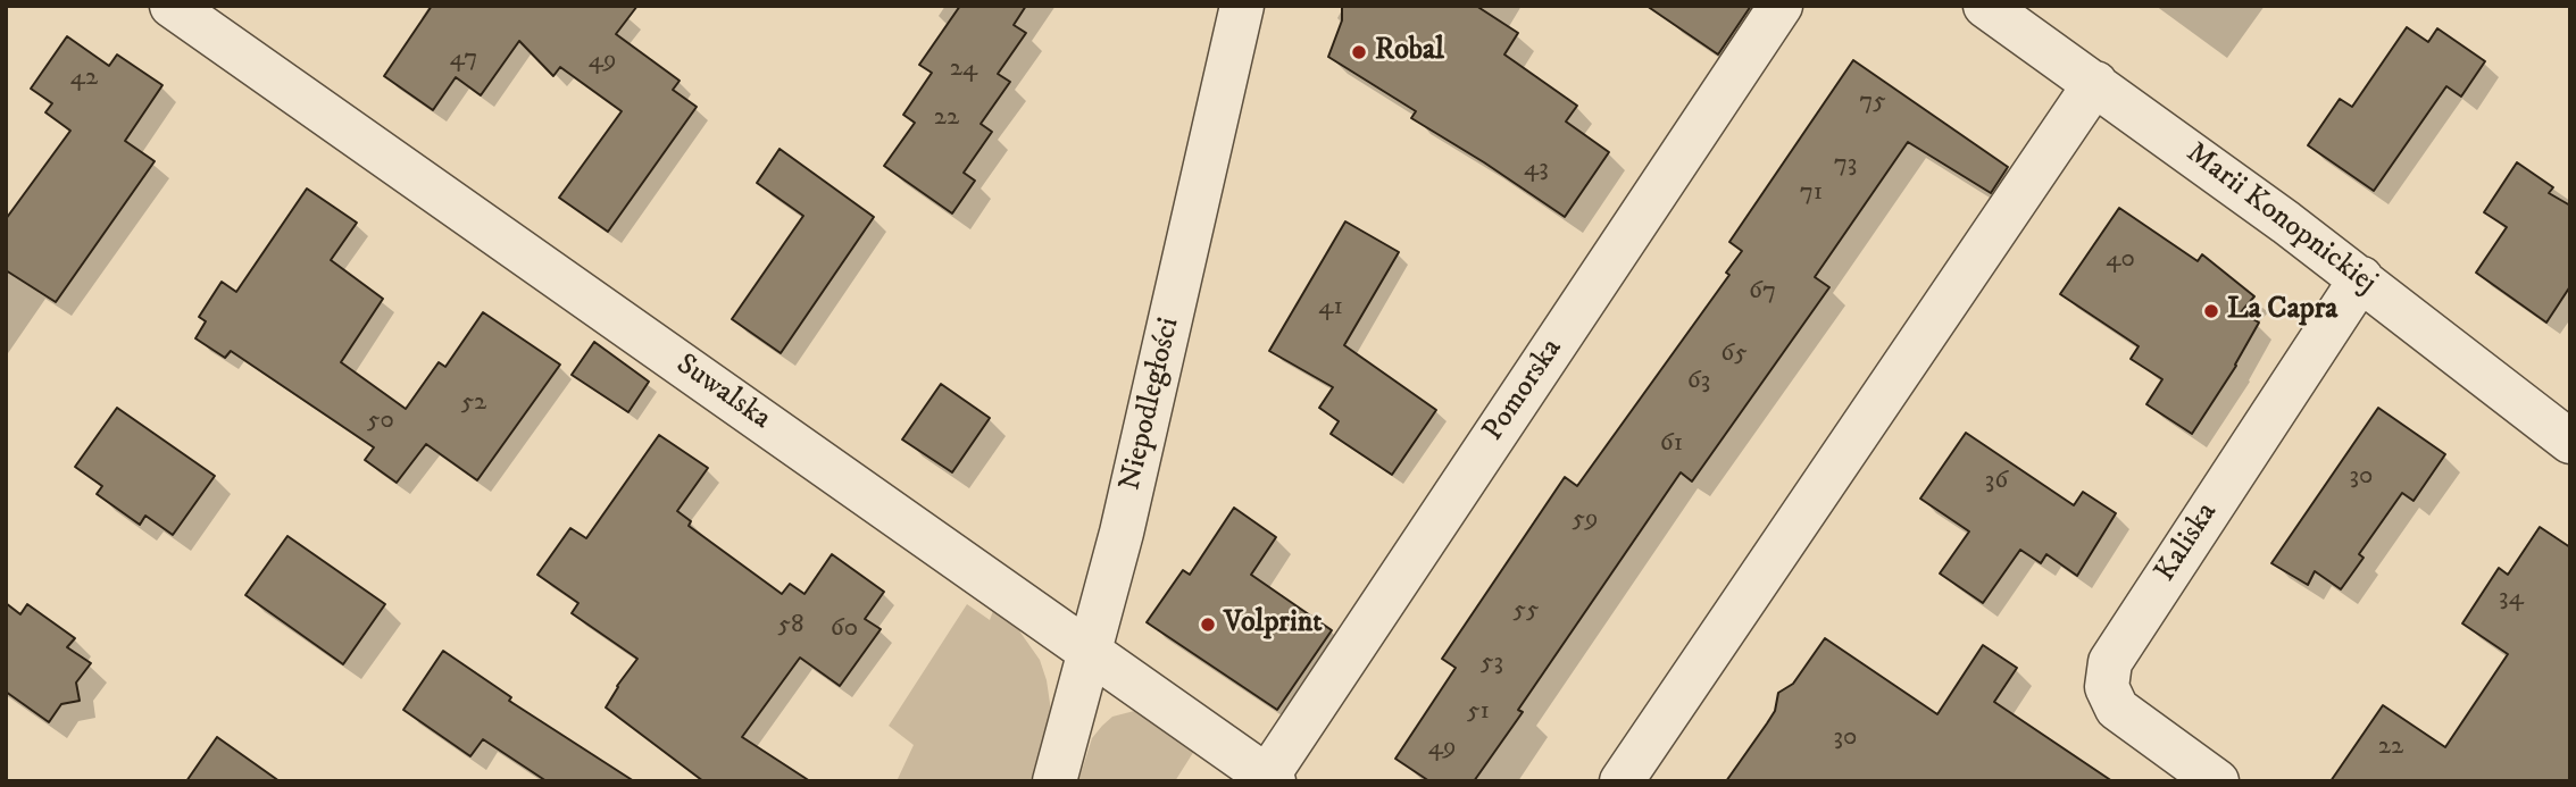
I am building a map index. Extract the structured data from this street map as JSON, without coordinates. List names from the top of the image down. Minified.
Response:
{"streets":{"street":["Marii Konopnickiej","Pomorska","Suwalska","Niepodległości","Kaliska"]},"crossings":[["Marii Konopnickiej","Kaliska"],["Pomorska","Suwalska"],["Suwalska","Niepodległości"]],"places":["Robal","La Capra","Volprint"],"house_numbers":["47","49","24","42","75","22","73","43","71","40","67","41","65","63","52","50","61","30","36","59","34","55","58","60","53","51","30","22","49"]}
